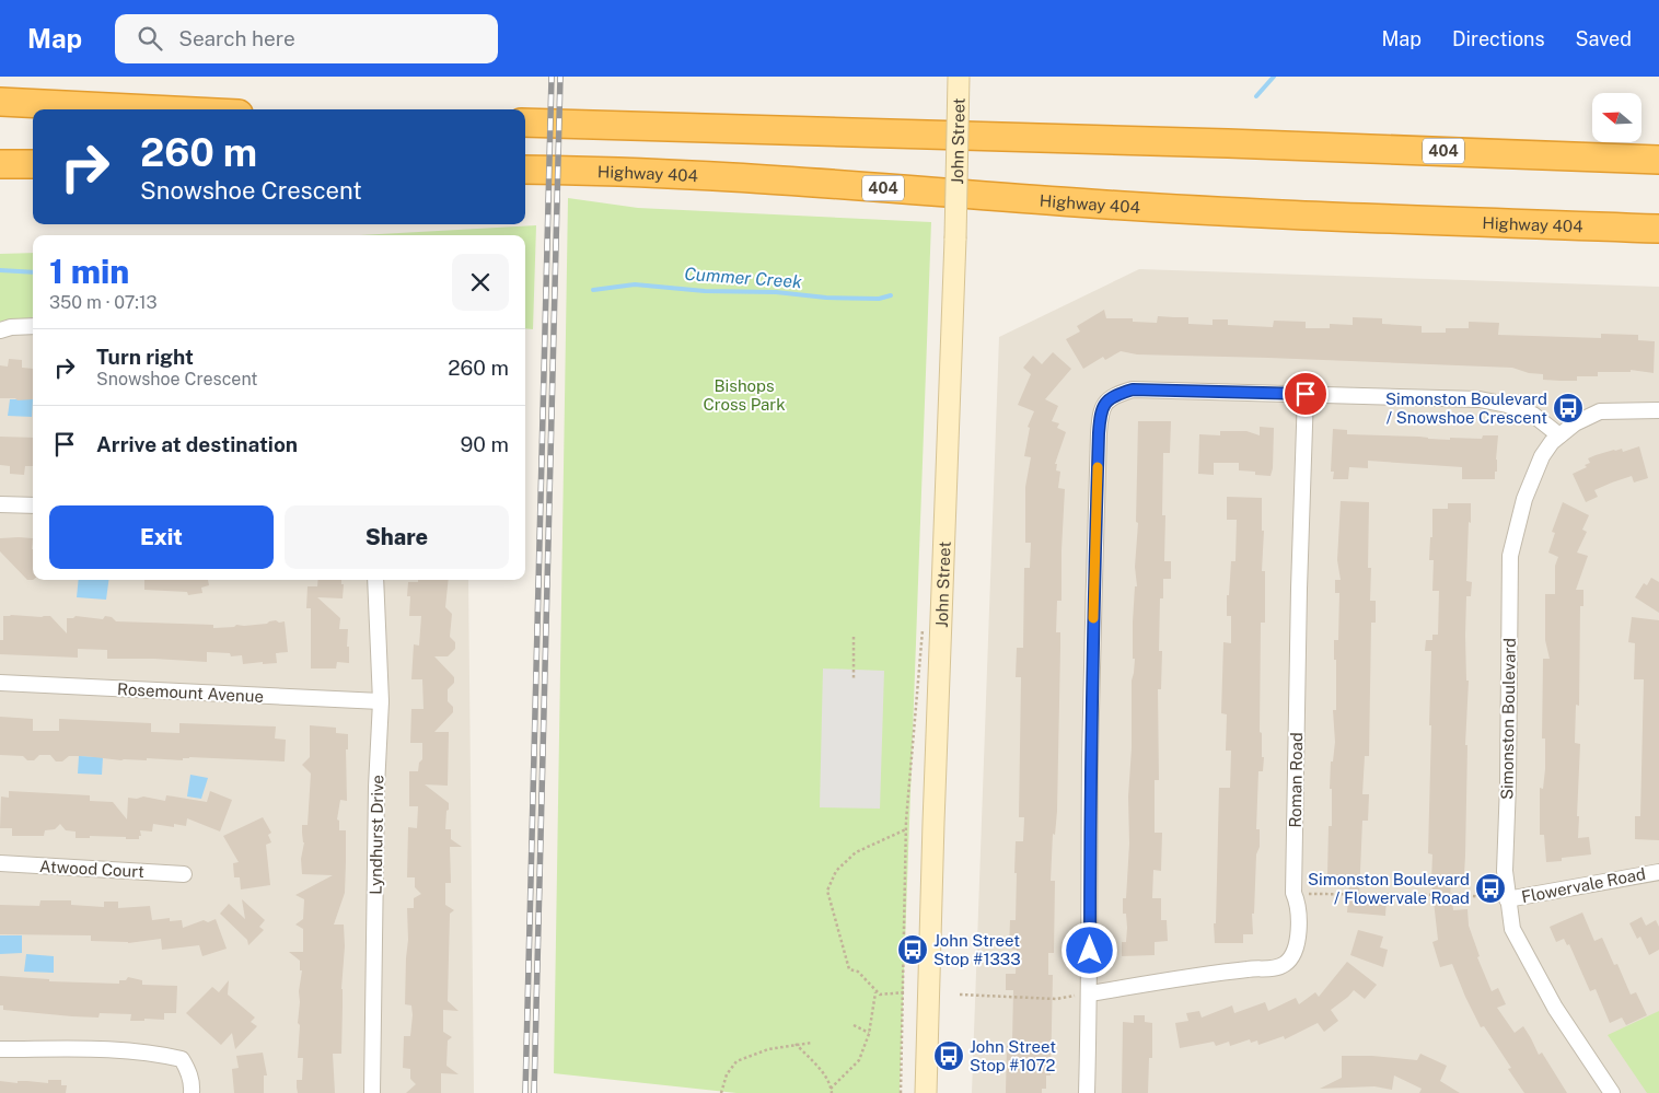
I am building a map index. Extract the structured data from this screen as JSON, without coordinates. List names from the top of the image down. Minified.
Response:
{"streets":{"highway":["404","Highway 404"],"main road":["John Street"],"street":["Rosemount Avenue","Simonston Boulevard","Roman Road","Lyndhurst Drive","Atwood Court","Flowervale Road"]},"crossings":[["Rosemount Avenue","Lyndhurst Drive"],["Simonston Boulevard","Flowervale Road"]],"water":["Cummer Creek"],"parks":["Bishops Cross Park"],"places":{"bus stop":["Simonston Boulevard / Snowshoe Crescent","Simonston Boulevard / Flowervale Road","John Street Stop #1333","John Street Stop #1072"]},"north":"left","page":{"header":"Map","search":"Search here","nav":["Map","Directions","Saved"],"turn":["260 m","Snowshoe Crescent"],"heading":["1 min","350 m · 07:13"],"list":[{"name":"Turn right","note":"Snowshoe Crescent","value":"260 m"},{"name":"Arrive at destination","value":"90 m"}],"buttons":["Exit","Share"]}}
